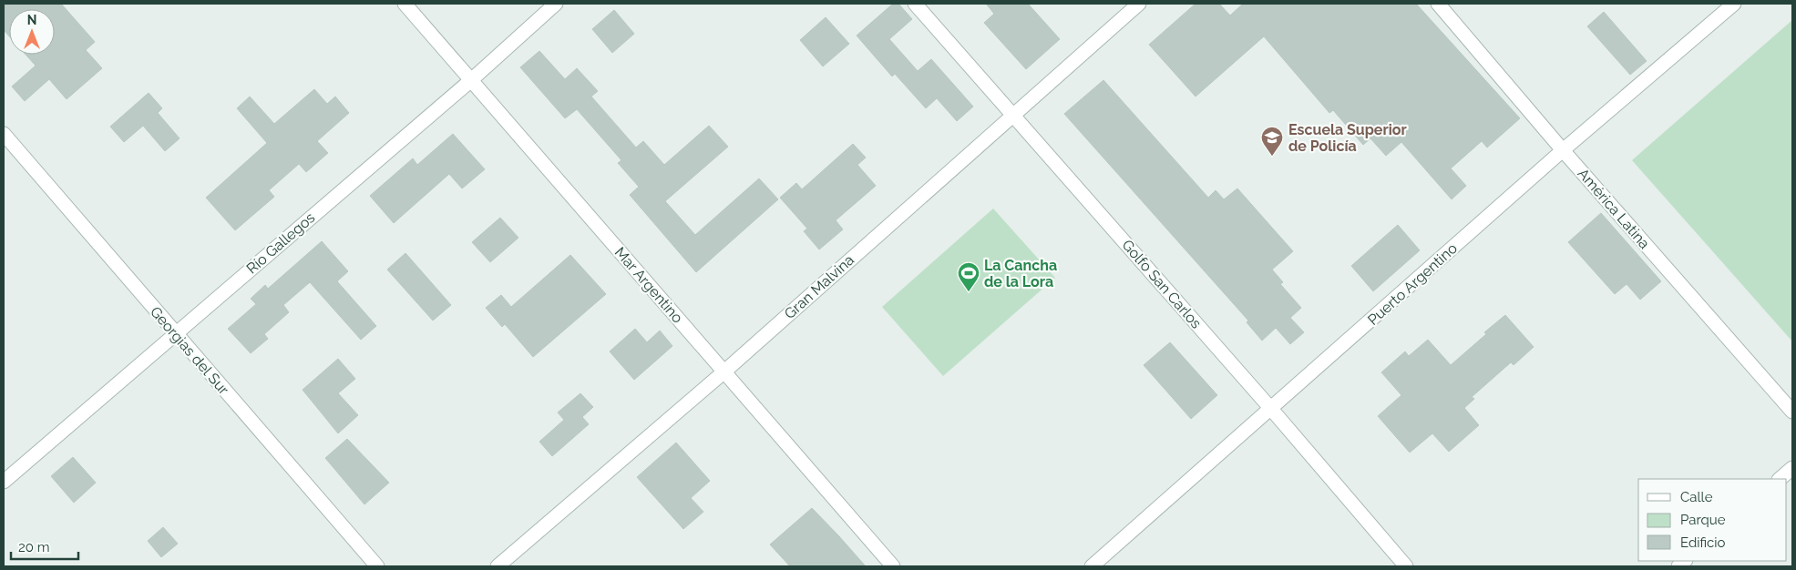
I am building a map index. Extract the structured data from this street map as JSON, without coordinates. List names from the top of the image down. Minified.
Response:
{"streets":{"street":["América Latina","Río Gallegos","Golfo San Carlos","Puerto Argentino","Mar Argentino","Gran Malvina","Georgias del Sur"]},"crossings":[["América Latina","Puerto Argentino"],["Río Gallegos","Mar Argentino"],["Río Gallegos","Georgias del Sur"],["Golfo San Carlos","Puerto Argentino"],["Golfo San Carlos","Gran Malvina"],["Mar Argentino","Gran Malvina"]],"places":{"school or university":["Escuela Superior de Policía"],"sports":["La Cancha de la Lora"]},"legend":["Calle","Parque","Edificio"],"scale_bar":"20 m","north":"top"}
